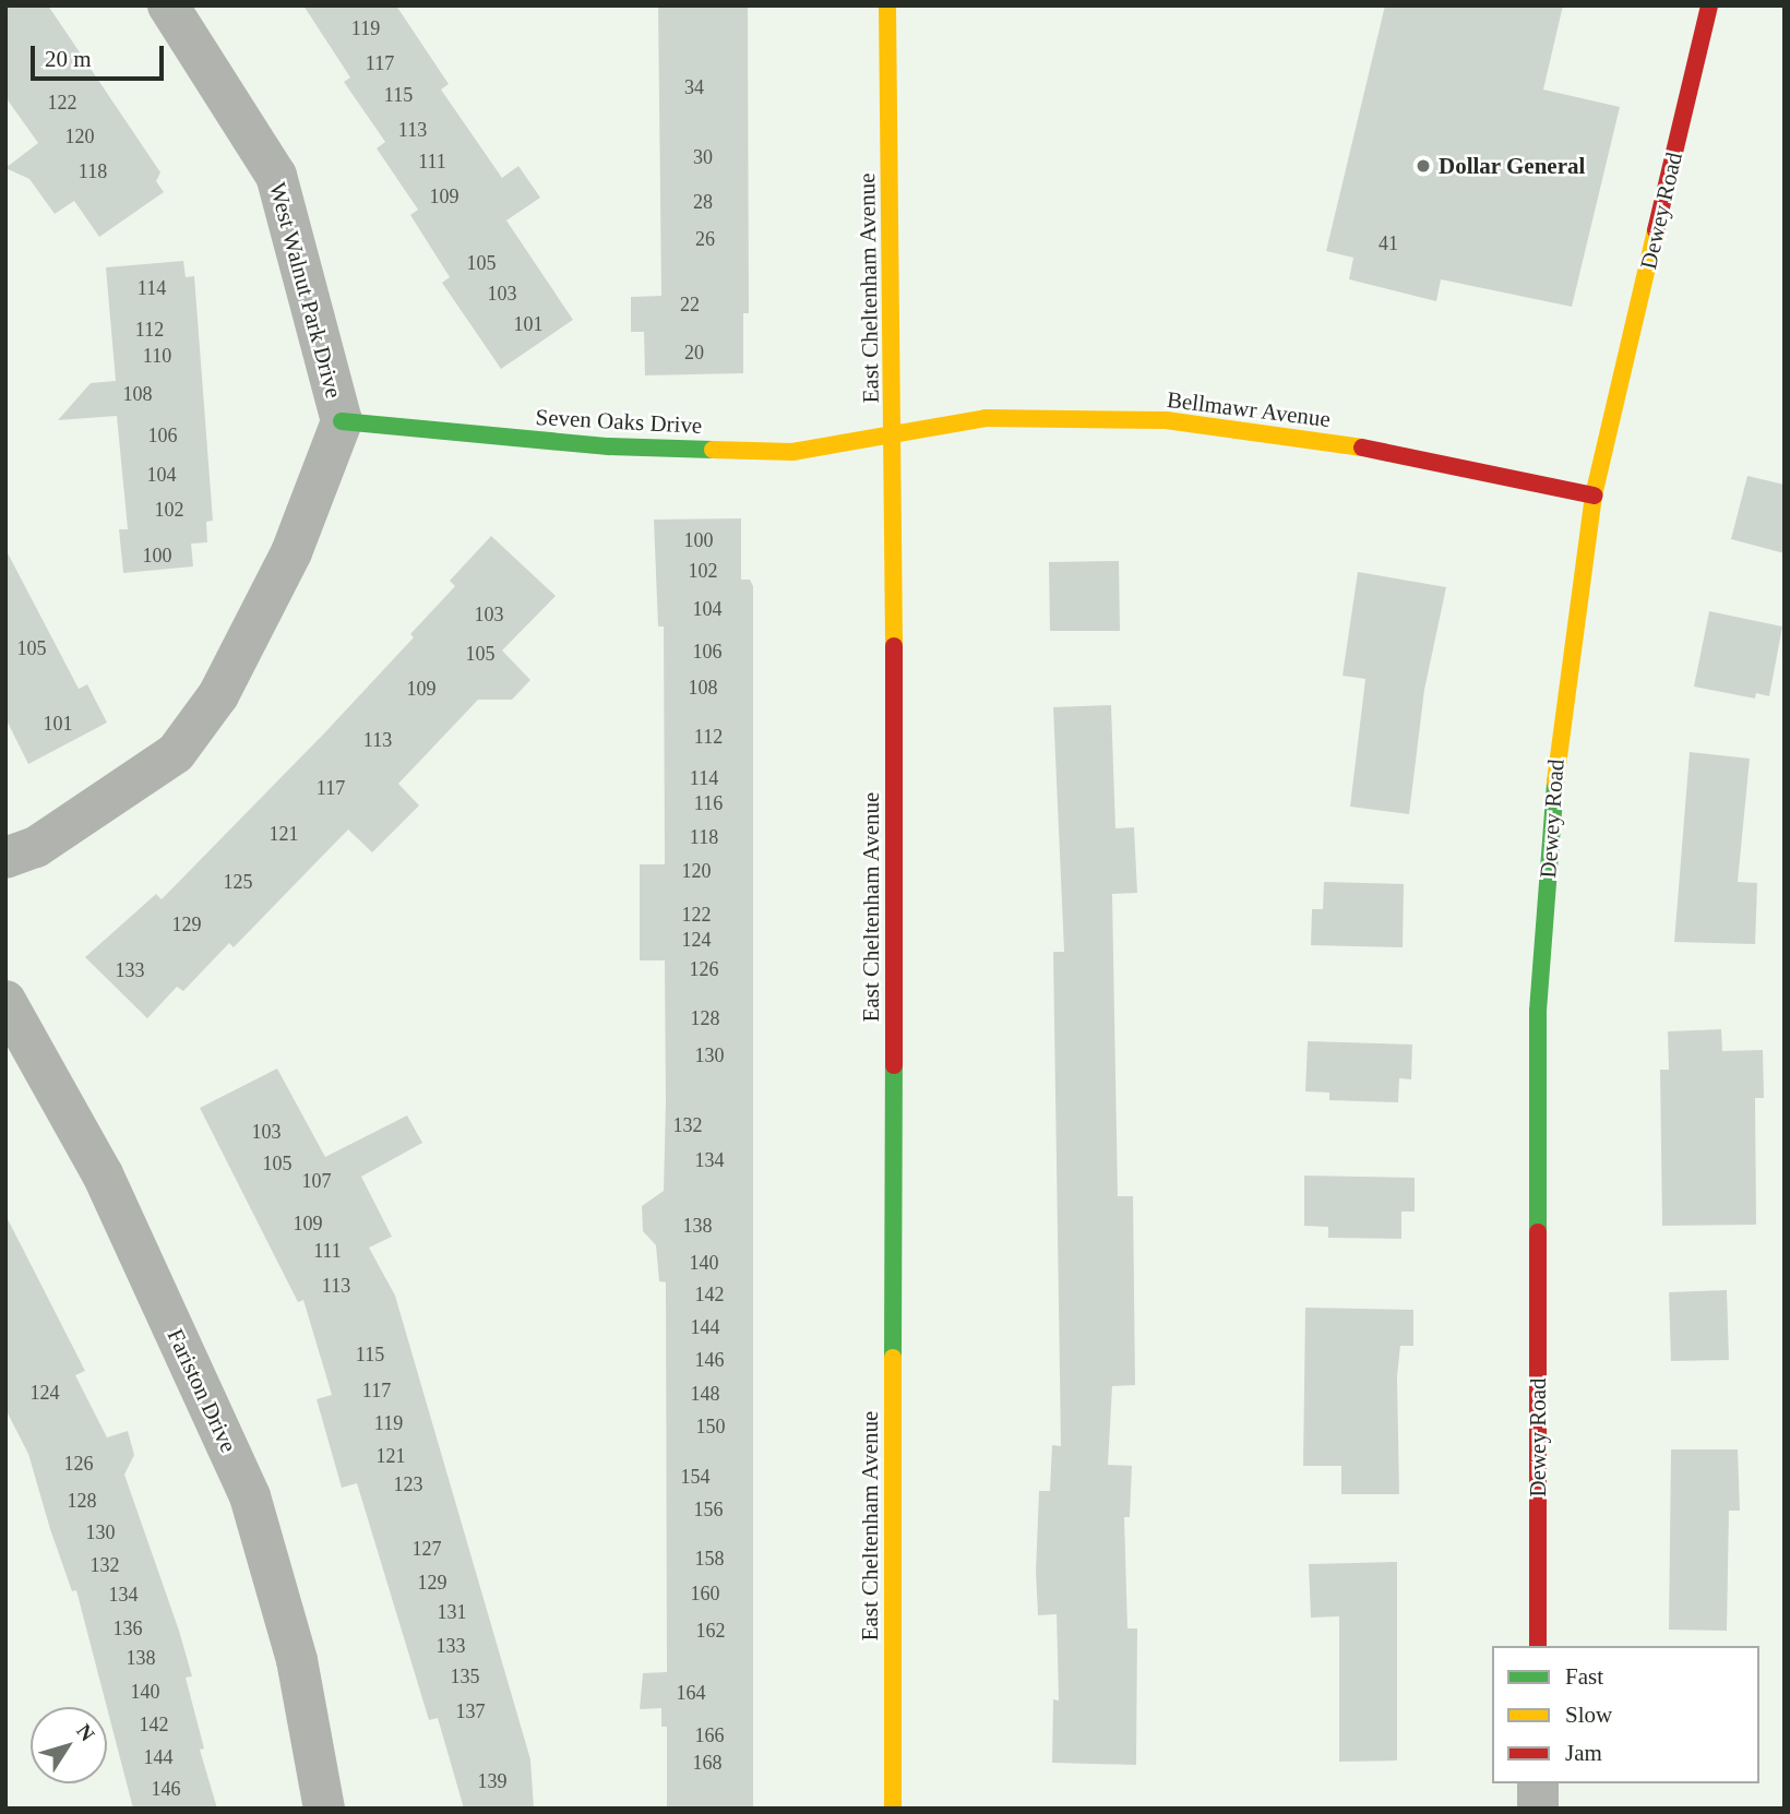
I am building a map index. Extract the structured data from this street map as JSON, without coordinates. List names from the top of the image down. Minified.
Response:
{"streets":{"main road":["Dewey Road","East Cheltenham Avenue","Bellmawr Avenue","Seven Oaks Drive"],"street":["West Walnut Park Drive","Fariston Drive"]},"crossings":[["Dewey Road","Bellmawr Avenue"],["East Cheltenham Avenue","Bellmawr Avenue"],["East Cheltenham Avenue","Seven Oaks Drive"],["West Walnut Park Drive","Seven Oaks Drive"],["Bellmawr Avenue","Seven Oaks Drive"]],"places":["Dollar General"],"house_numbers":["119","117","34","115","122","113","120","30","111","118","109","28","26","41","105","114","103","22","101","112","20","110","108","106","104","102","100","100","102","104","103","105","106","105","108","109","101","112","113","114","117","116","121","118","120","125","122","129","124","126","133","128","130","132","103","134","105","107","109","138","111","140","113","142","144","115","146","117","124","148","119","150","121","126","154","123","128","156","130","127","158","132","129","160","134","131","136","162","133","138","135","140","164","137","142","166","144","168","139","146"],"legend":["Fast","Slow","Jam"],"scale_bar":"20 m","north":"top right"}
